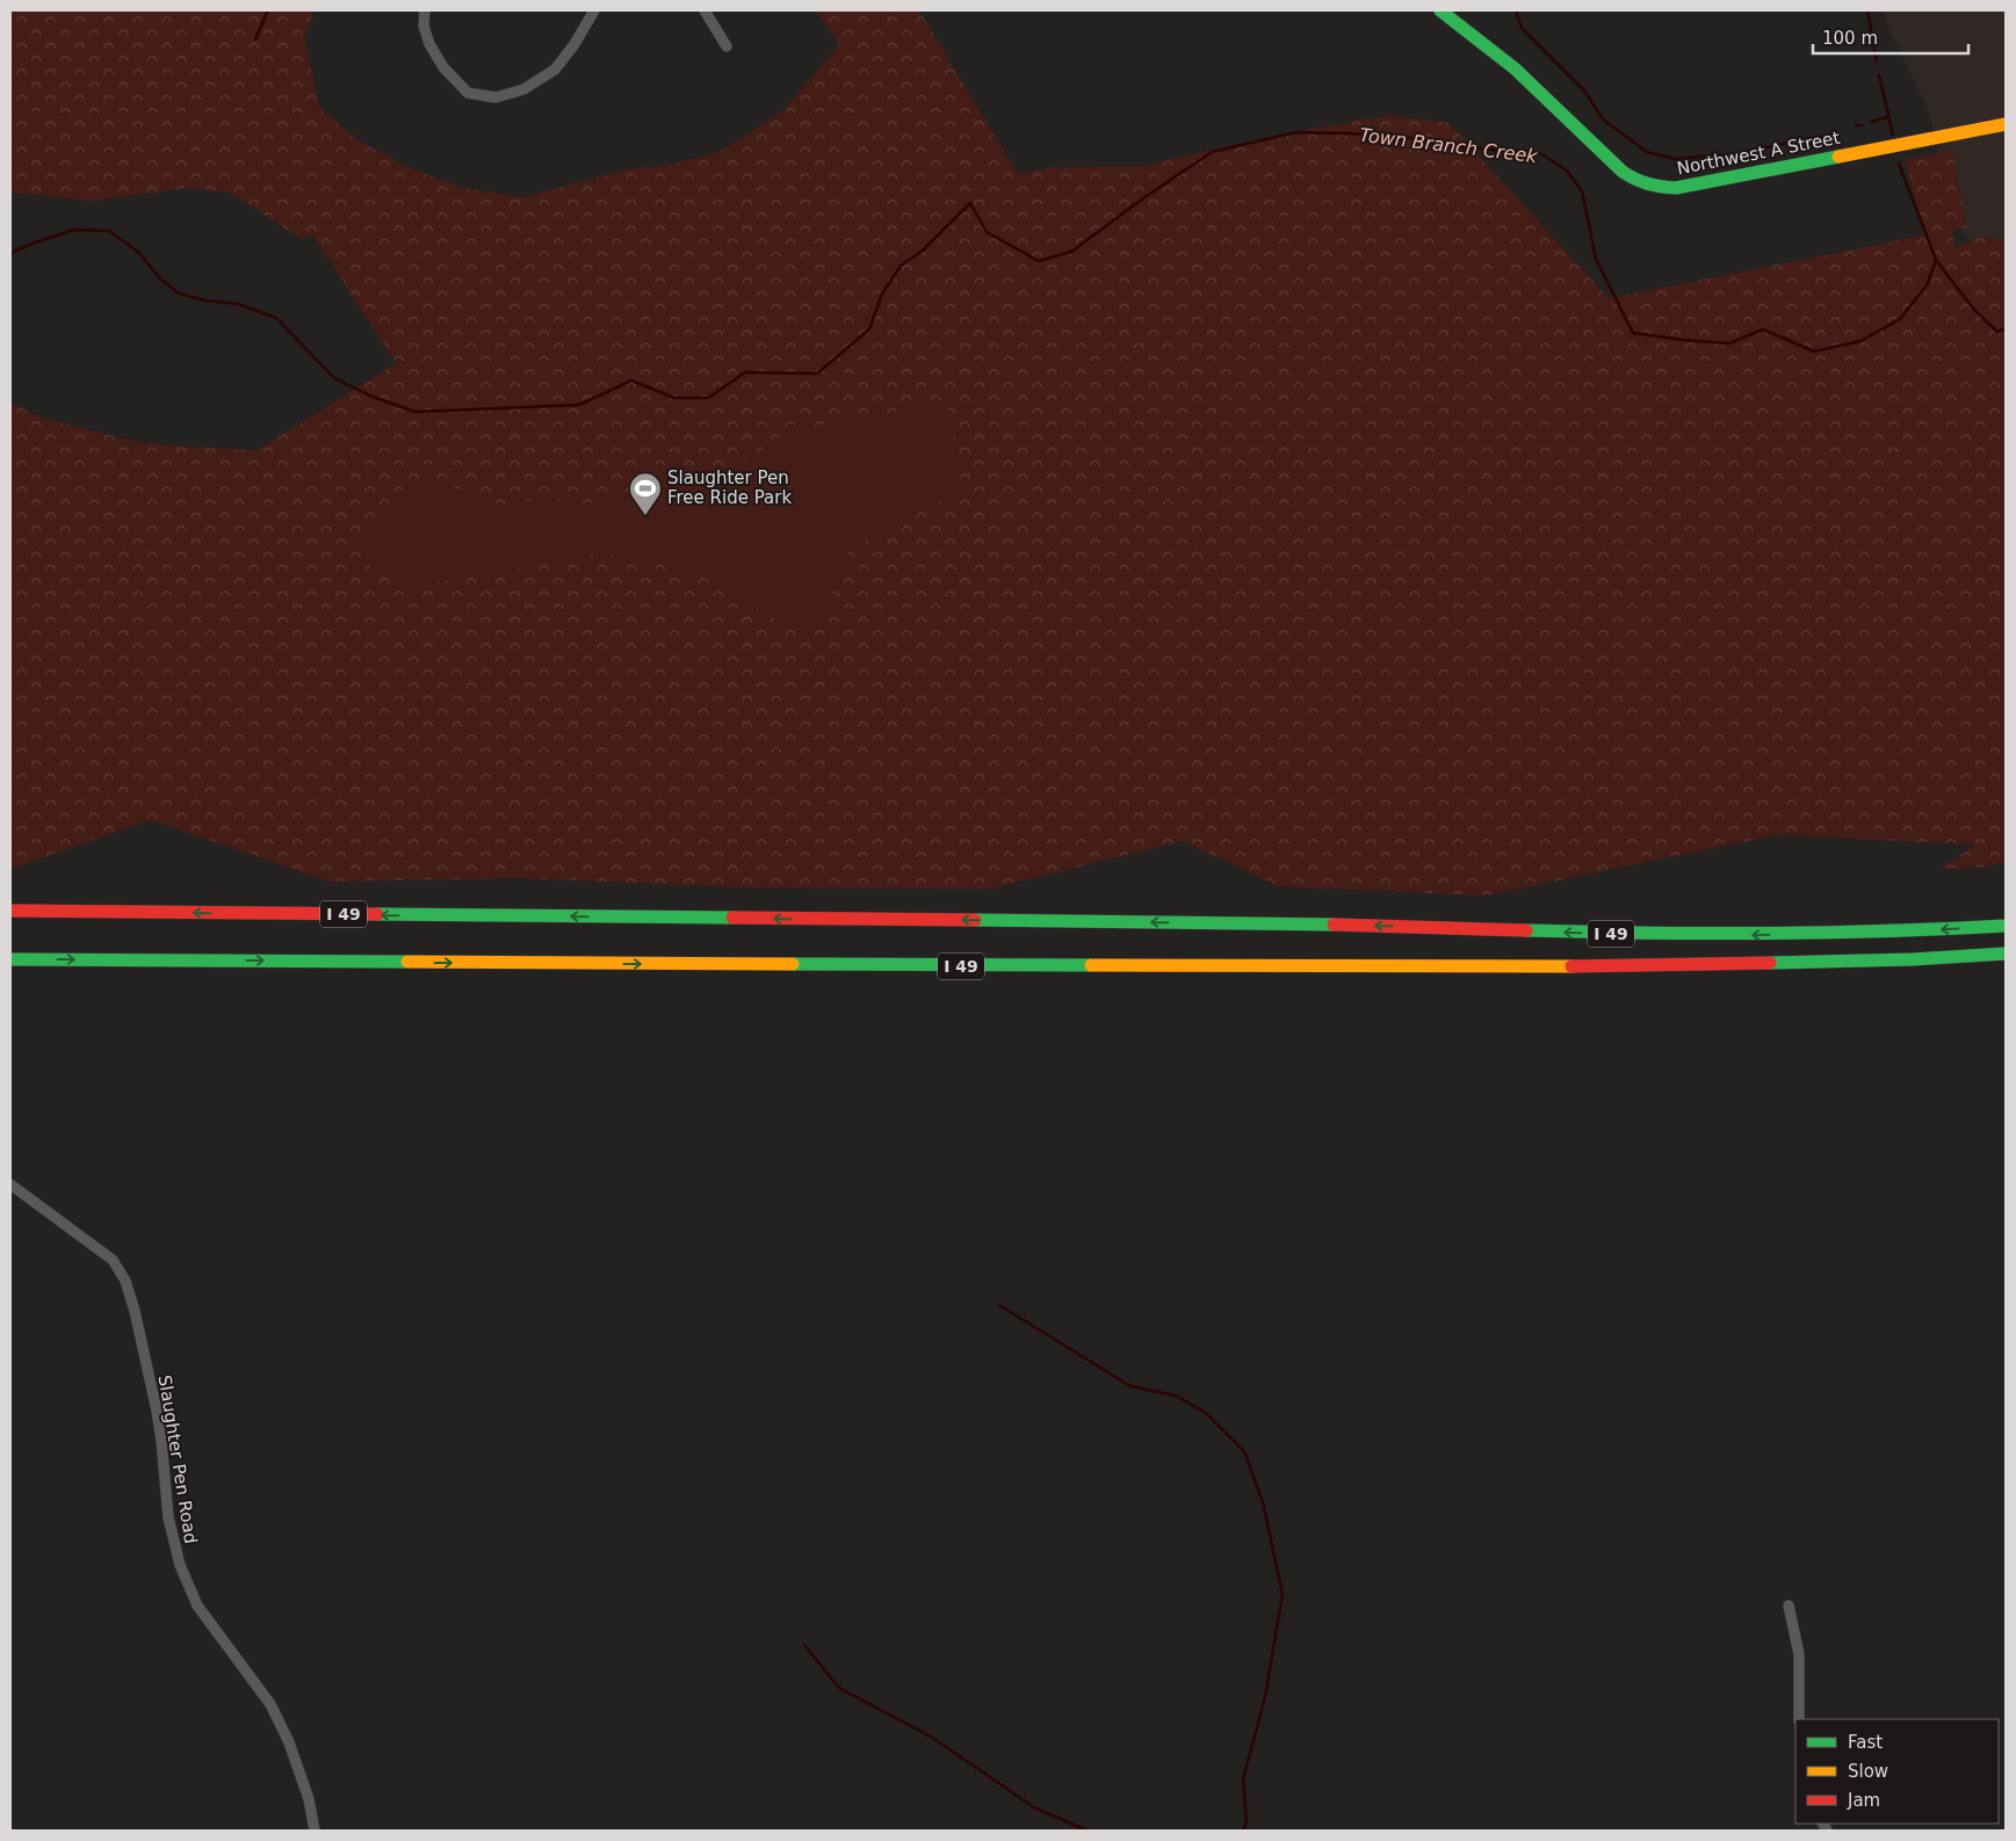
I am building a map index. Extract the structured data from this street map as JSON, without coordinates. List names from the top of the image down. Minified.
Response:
{"streets":{"main road":["Northwest A Street","I 49"],"street":["Slaughter Pen Road"]},"water":["Town Branch Creek"],"places":{"sports":["Slaughter Pen Free Ride Park"]},"legend":["Fast","Slow","Jam"],"scale_bar":"100 m"}
